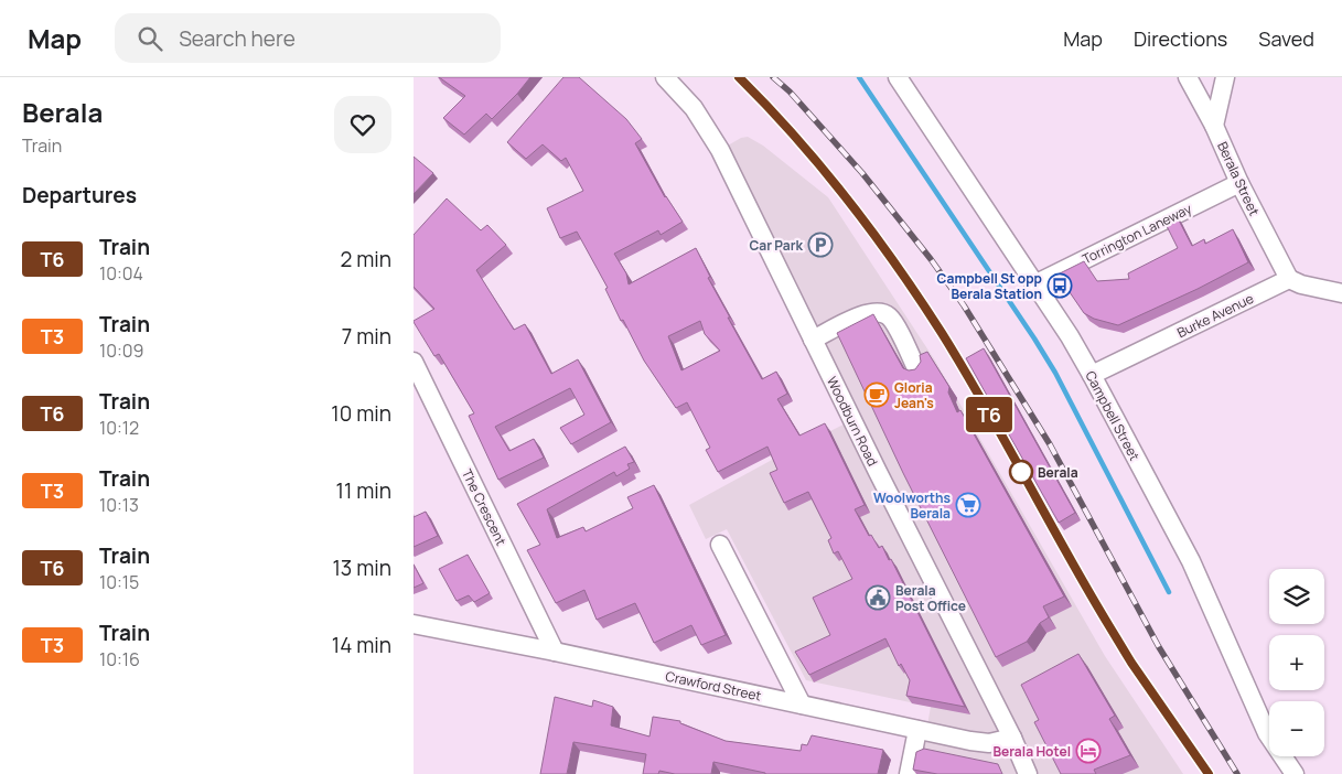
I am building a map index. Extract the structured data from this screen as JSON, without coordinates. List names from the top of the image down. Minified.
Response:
{"streets":{"street":["Berala Street","Torrington Laneway","Burke Avenue","Campbell Street","Woodburn Road","The Crescent","Crawford Street"]},"crossings":[["Berala Street","Torrington Laneway"],["Berala Street","Burke Avenue"],["Torrington Laneway","Campbell Street"],["Burke Avenue","Campbell Street"],["Woodburn Road","Crawford Street"],["The Crescent","Crawford Street"]],"places":{"parking":["Car Park"],"bus stop":["Campbell St opp Berala Station"],"cafe":["Gloria Jean's"],"other":["Berala"],"supermarket":["Woolworths Berala"],"public building":["Berala Post Office"],"hotel":["Berala Hotel"]},"page":{"header":"Map","search":"Search here","nav":["Map","Directions","Saved"],"heading":[["Berala","Train"],"Departures"],"on_map":"T6","list":[{"mark":"T6","name":"Train","note":"10:04","value":"2 min"},{"mark":"T3","name":"Train","note":"10:09","value":"7 min"},{"mark":"T6","name":"Train","note":"10:12","value":"10 min"},{"mark":"T3","name":"Train","note":"10:13","value":"11 min"},{"mark":"T6","name":"Train","note":"10:15","value":"13 min"},{"mark":"T3","name":"Train","note":"10:16","value":"14 min"}],"map_buttons":["+","−"]}}
